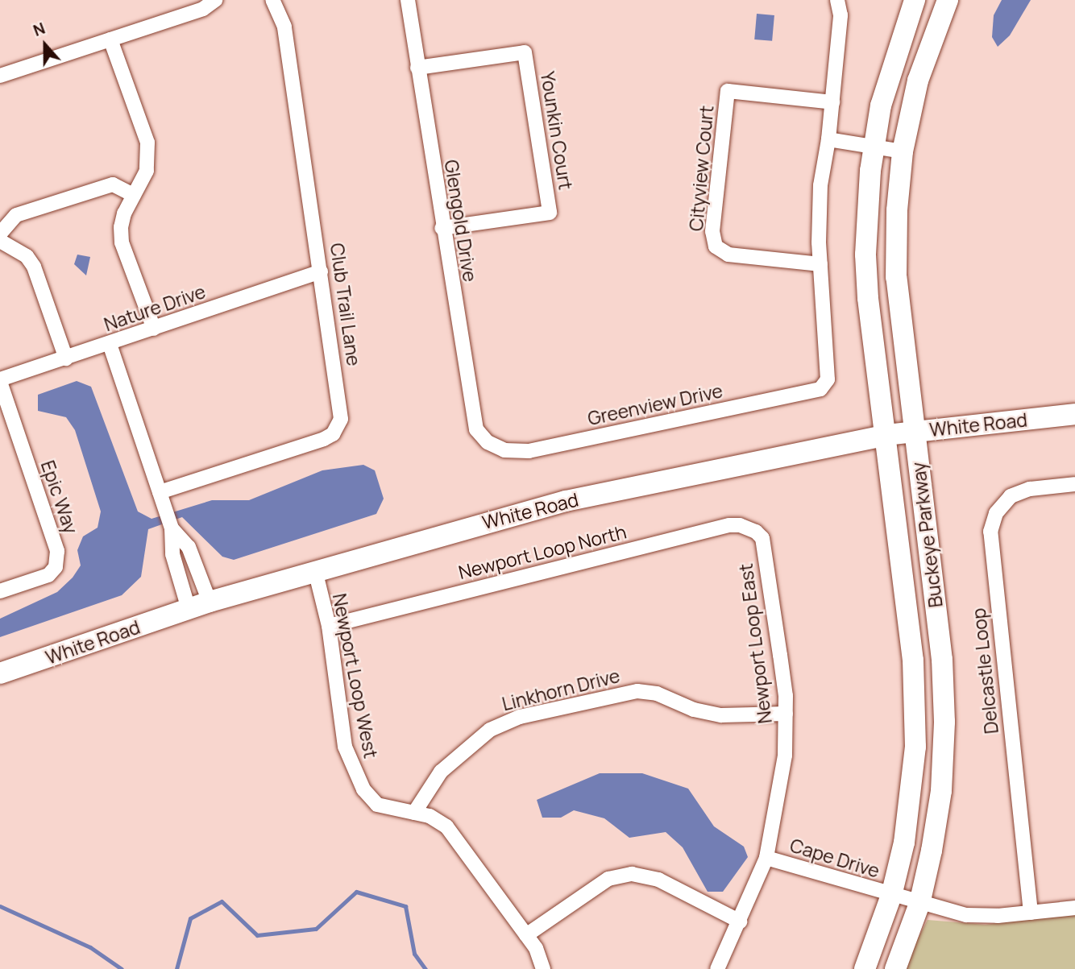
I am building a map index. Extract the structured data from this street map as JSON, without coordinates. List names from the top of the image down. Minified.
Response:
{"streets":{"street":["Younkin Court","Cityview Court","Glengold Drive","Club Trail Lane","Nature Drive","Greenview Drive","White Road","Epic Way","Buckeye Parkway","Newport Loop North","Newport Loop East","Delcastle Loop","Newport Loop West","Linkhorn Drive","Cape Drive"]},"crossings":[["Younkin Court","Glengold Drive"],["Cityview Court","Greenview Drive"],["Glengold Drive","Greenview Drive"],["Club Trail Lane","Nature Drive"],["Nature Drive","Epic Way"],["White Road","Buckeye Parkway"],["White Road","Newport Loop West"],["Buckeye Parkway","Cape Drive"],["Newport Loop North","Newport Loop East"],["Newport Loop North","Newport Loop West"],["Newport Loop East","Linkhorn Drive"],["Newport Loop East","Cape Drive"],["Delcastle Loop","Cape Drive"],["Newport Loop West","Linkhorn Drive"]],"north":"top"}
